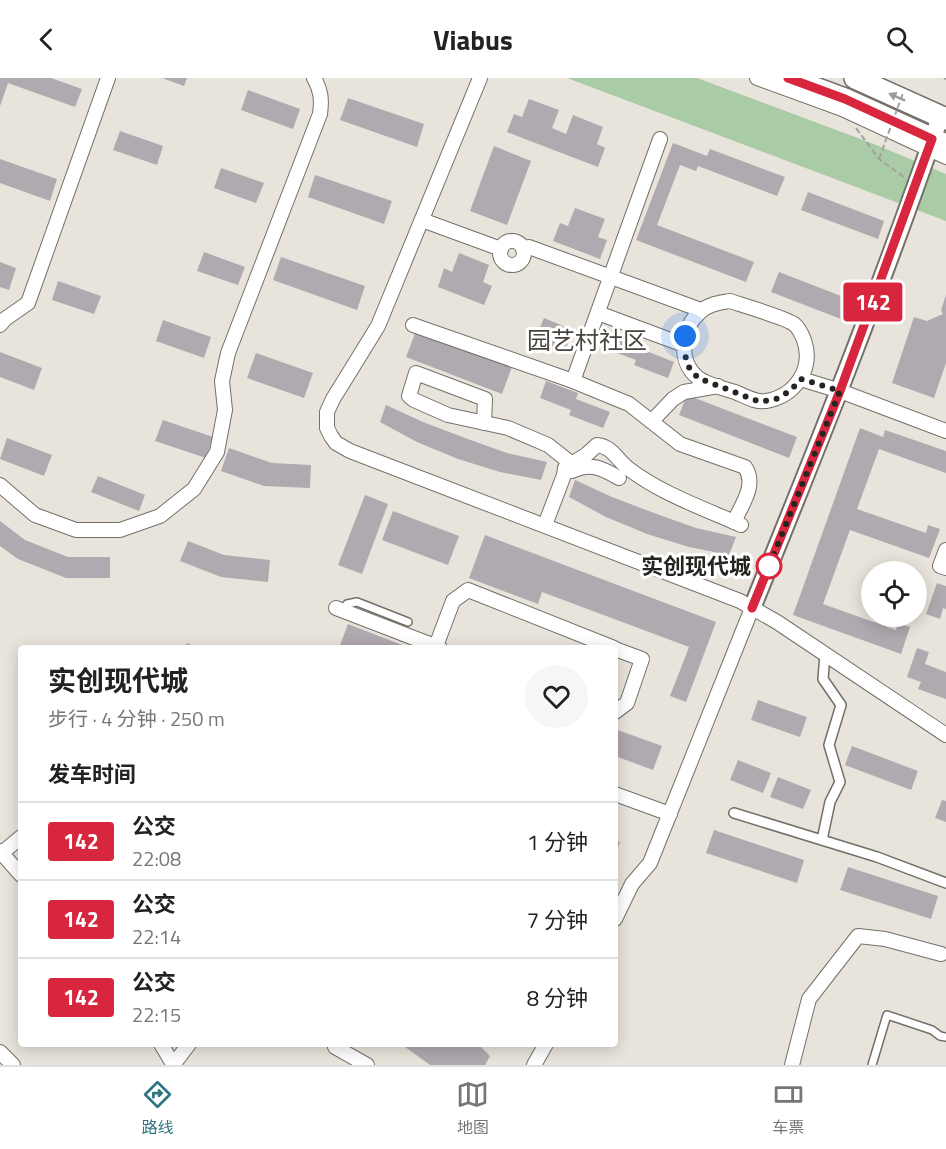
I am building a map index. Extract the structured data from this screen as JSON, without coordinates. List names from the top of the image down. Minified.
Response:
{"districts":["园艺村社区"],"places":["实创现代城"],"lines":["bus line 142"],"page":{"header":"Viabus","on_map":"142","heading":[["实创现代城","步行 · 4 分钟 · 250 m"],"发车时间"],"list":[{"mark":"142","name":"公交","note":"22:08","value":"1 分钟"},{"mark":"142","name":"公交","note":"22:14","value":"7 分钟"},{"mark":"142","name":"公交","note":"22:15","value":"8 分钟"}],"tabs":["路线","地图","车票"]}}
